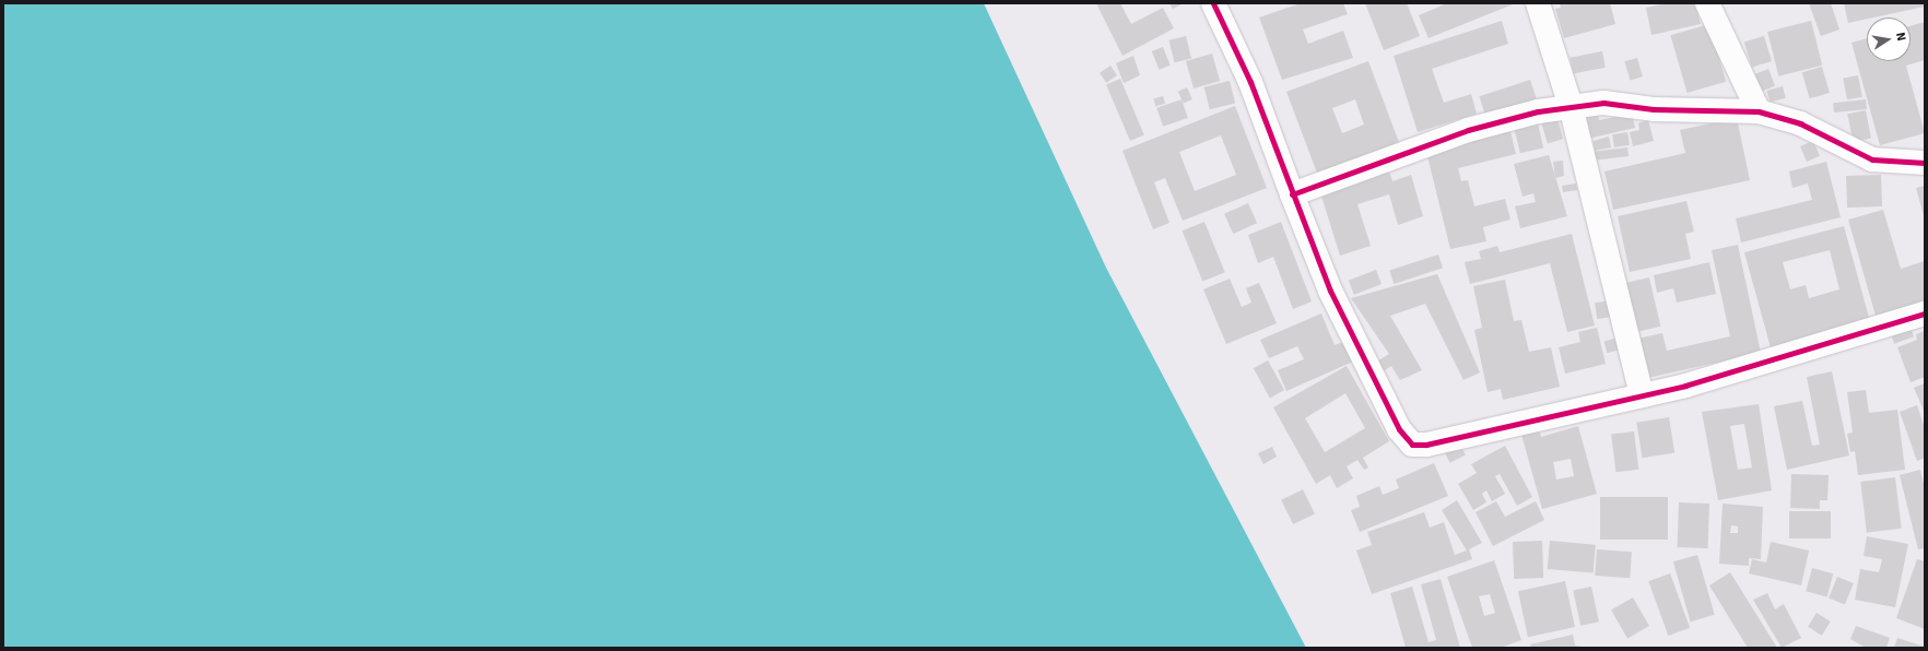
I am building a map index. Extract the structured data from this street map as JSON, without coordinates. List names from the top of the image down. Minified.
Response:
{"north":"right"}
